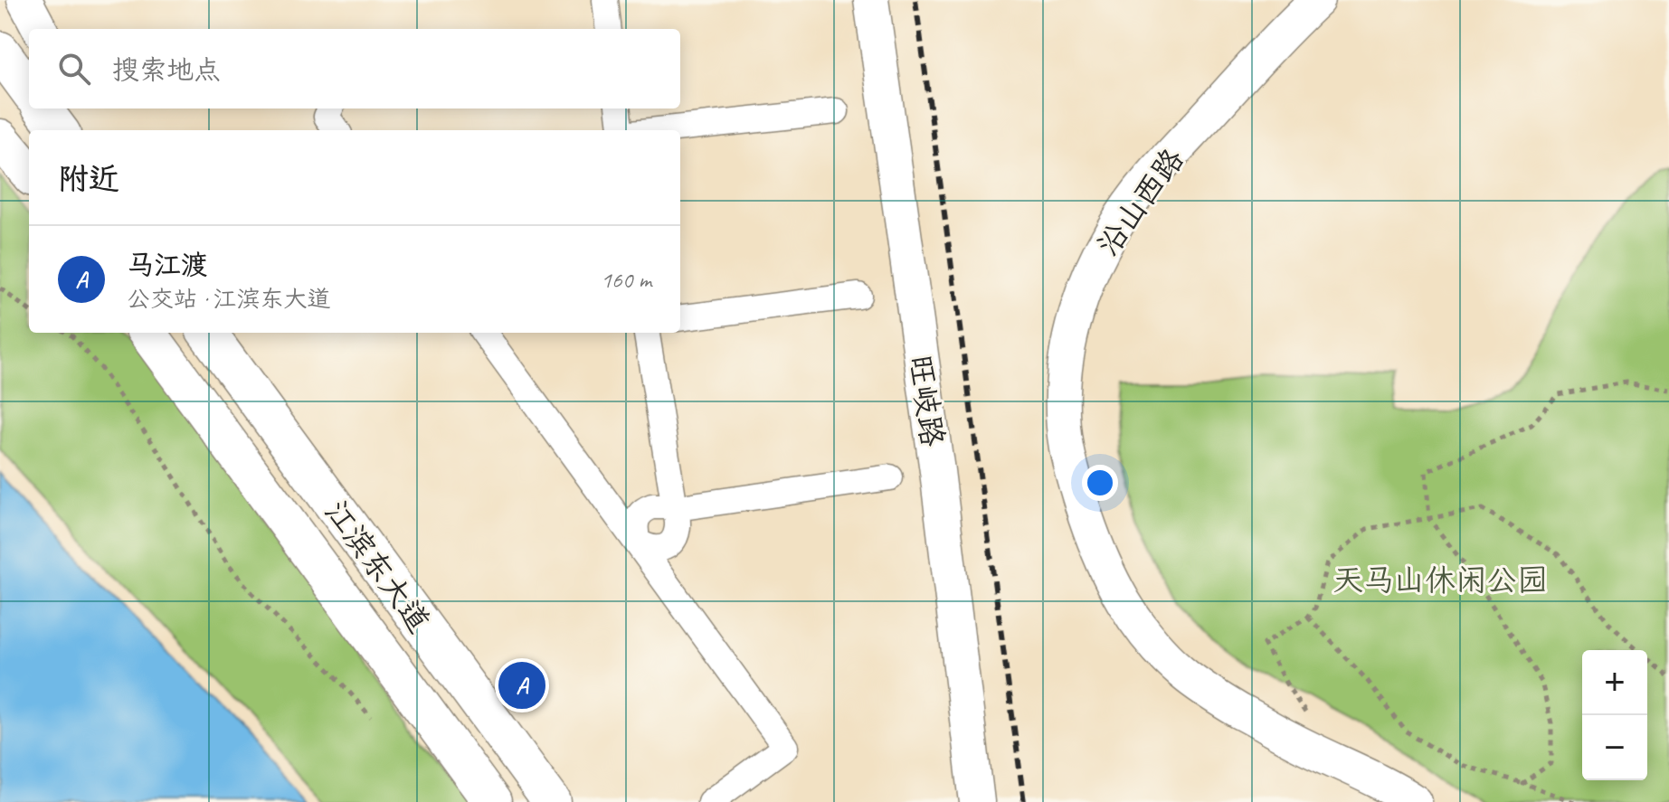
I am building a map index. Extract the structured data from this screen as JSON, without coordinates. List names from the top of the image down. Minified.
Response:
{"streets":{"main road":["江滨东大道"],"street":["沿山西路","旺岐路"]},"parks":["天马山休闲公园"],"page":{"search":"搜索地点","heading":"附近","list":[{"mark":"A","name":"马江渡","note":"公交站 · 江滨东大道","value":"160 m"}],"map_buttons":["+","−"],"pins":"A"}}
